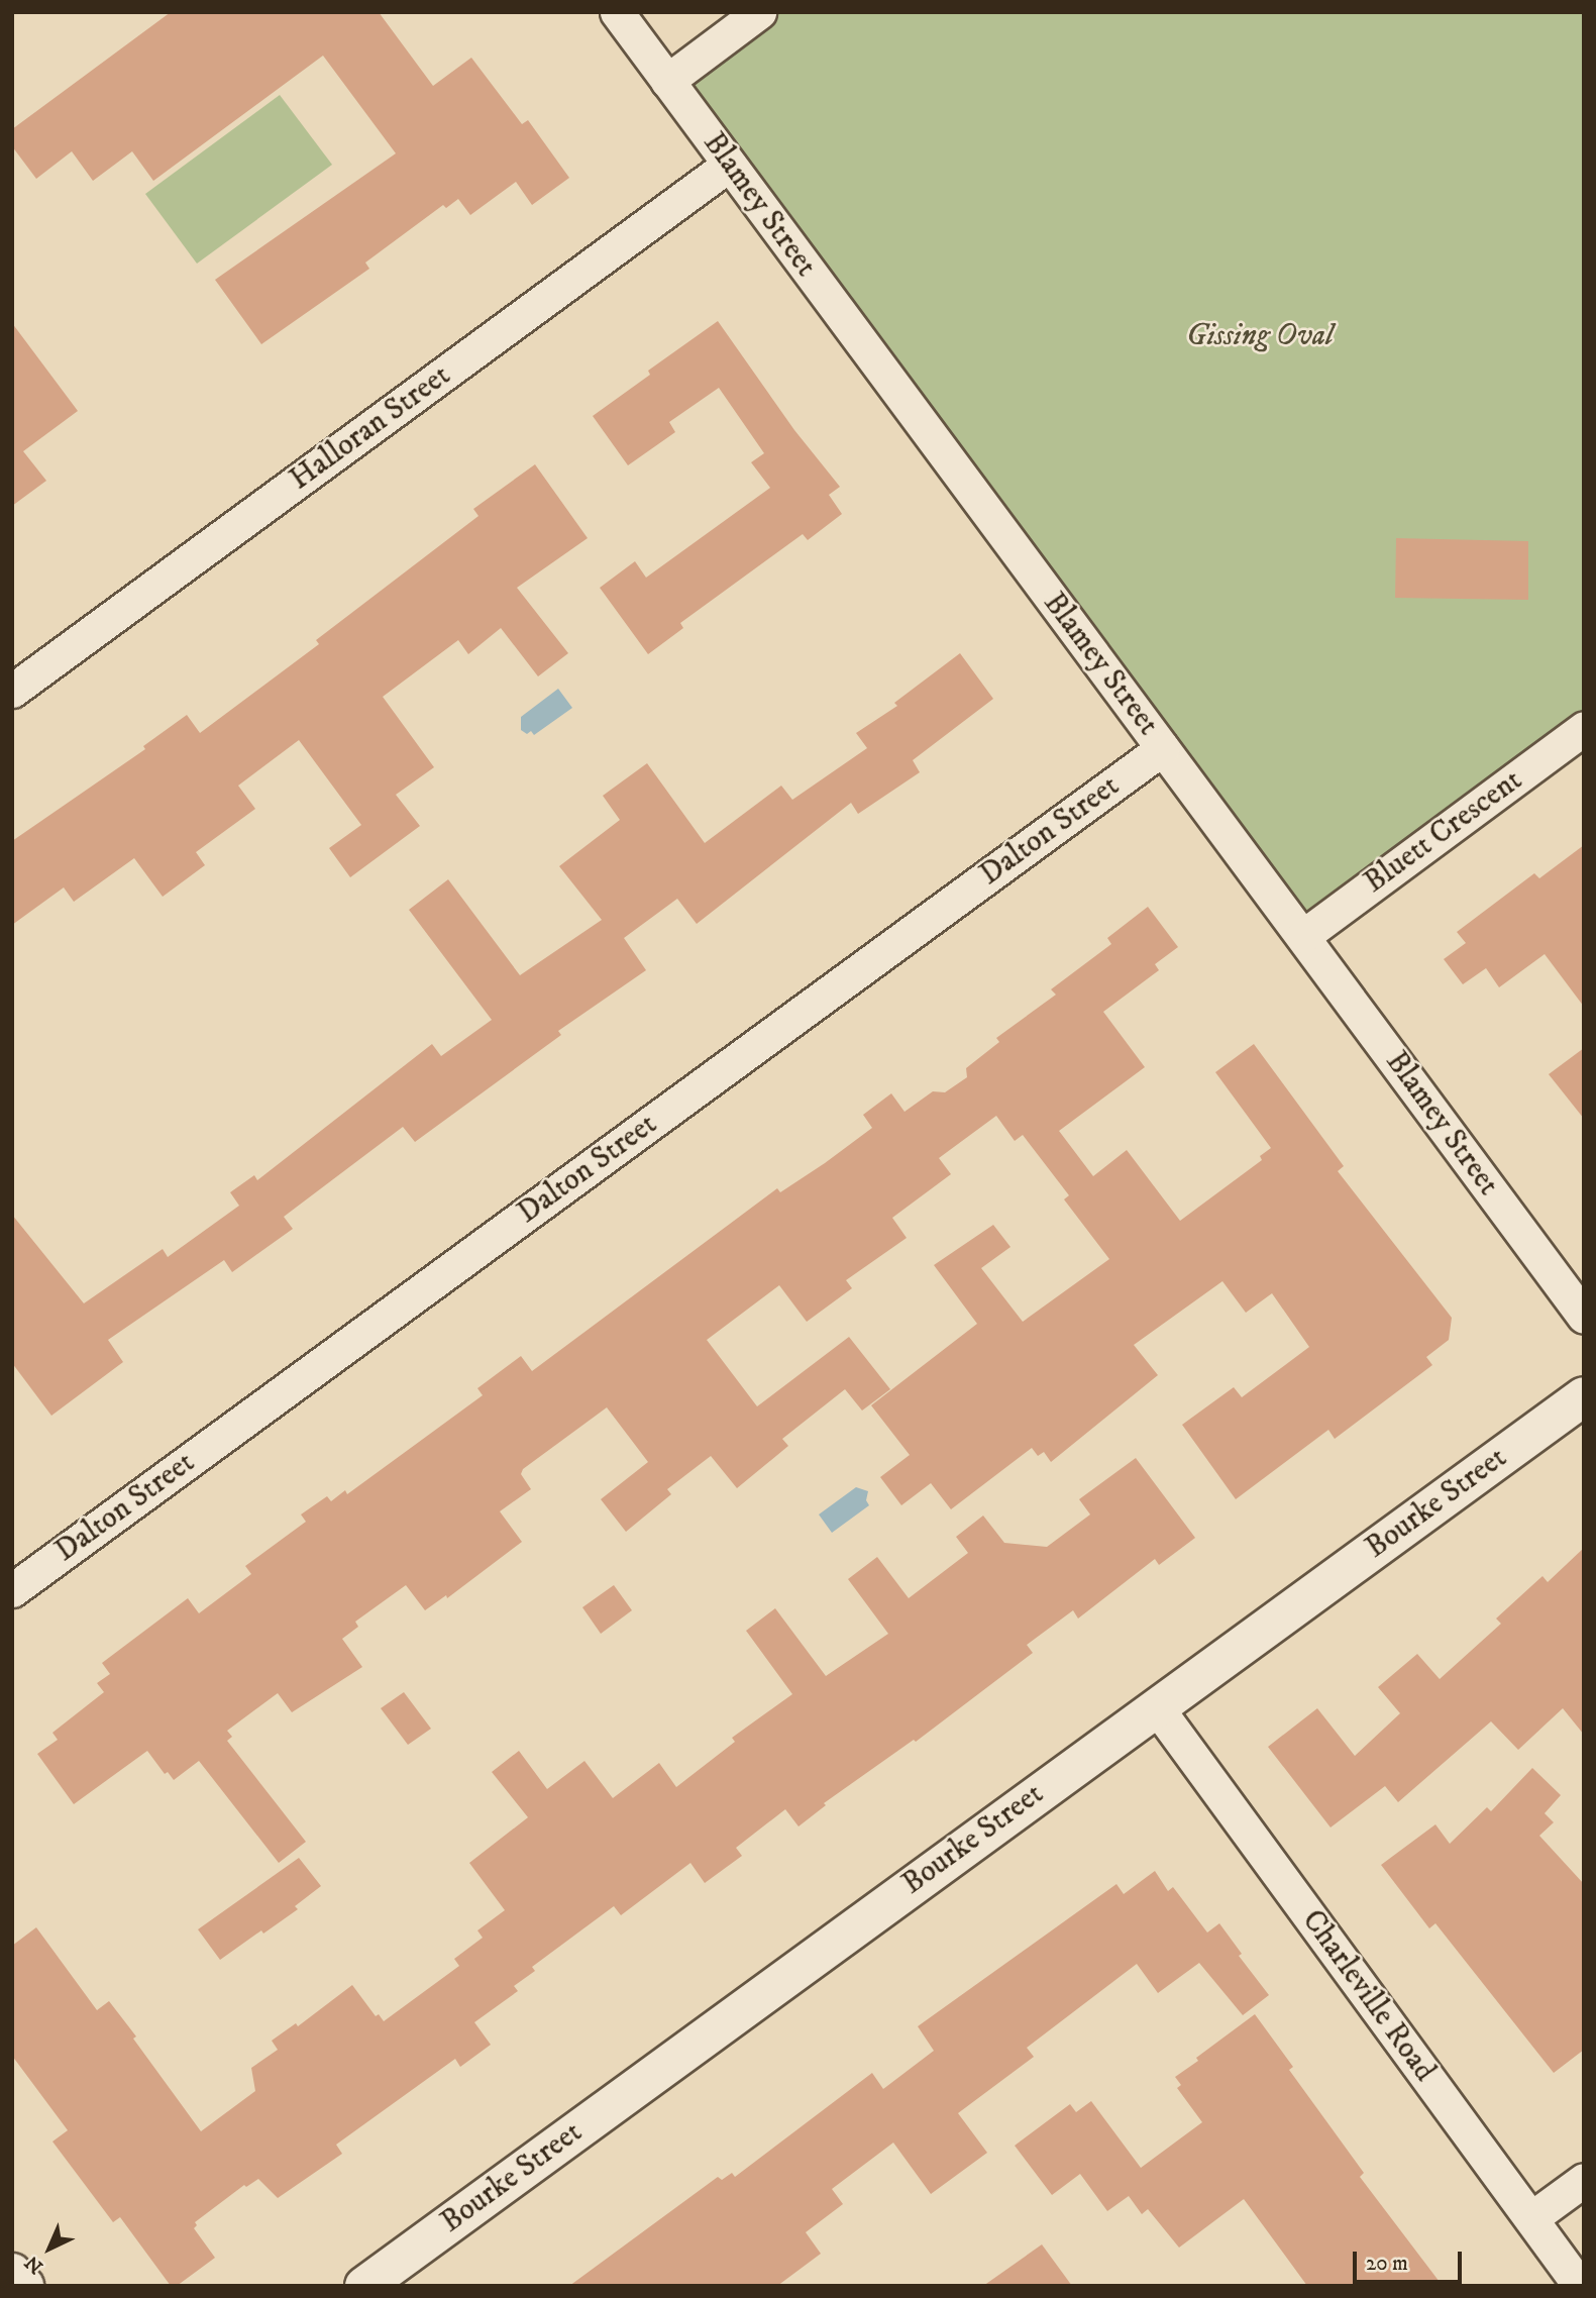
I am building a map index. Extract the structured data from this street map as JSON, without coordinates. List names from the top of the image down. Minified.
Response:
{"streets":{"main road":["Bourke Street"],"street":["Blamey Street","Halloran Street","Dalton Street","Bluett Crescent","Charleville Road"]},"crossings":[["Blamey Street","Halloran Street"],["Blamey Street","Dalton Street"],["Blamey Street","Bluett Crescent"],["Bourke Street","Charleville Road"]],"parks":["Gissing Oval"],"scale_bar":"20 m","north":"bottom left"}
